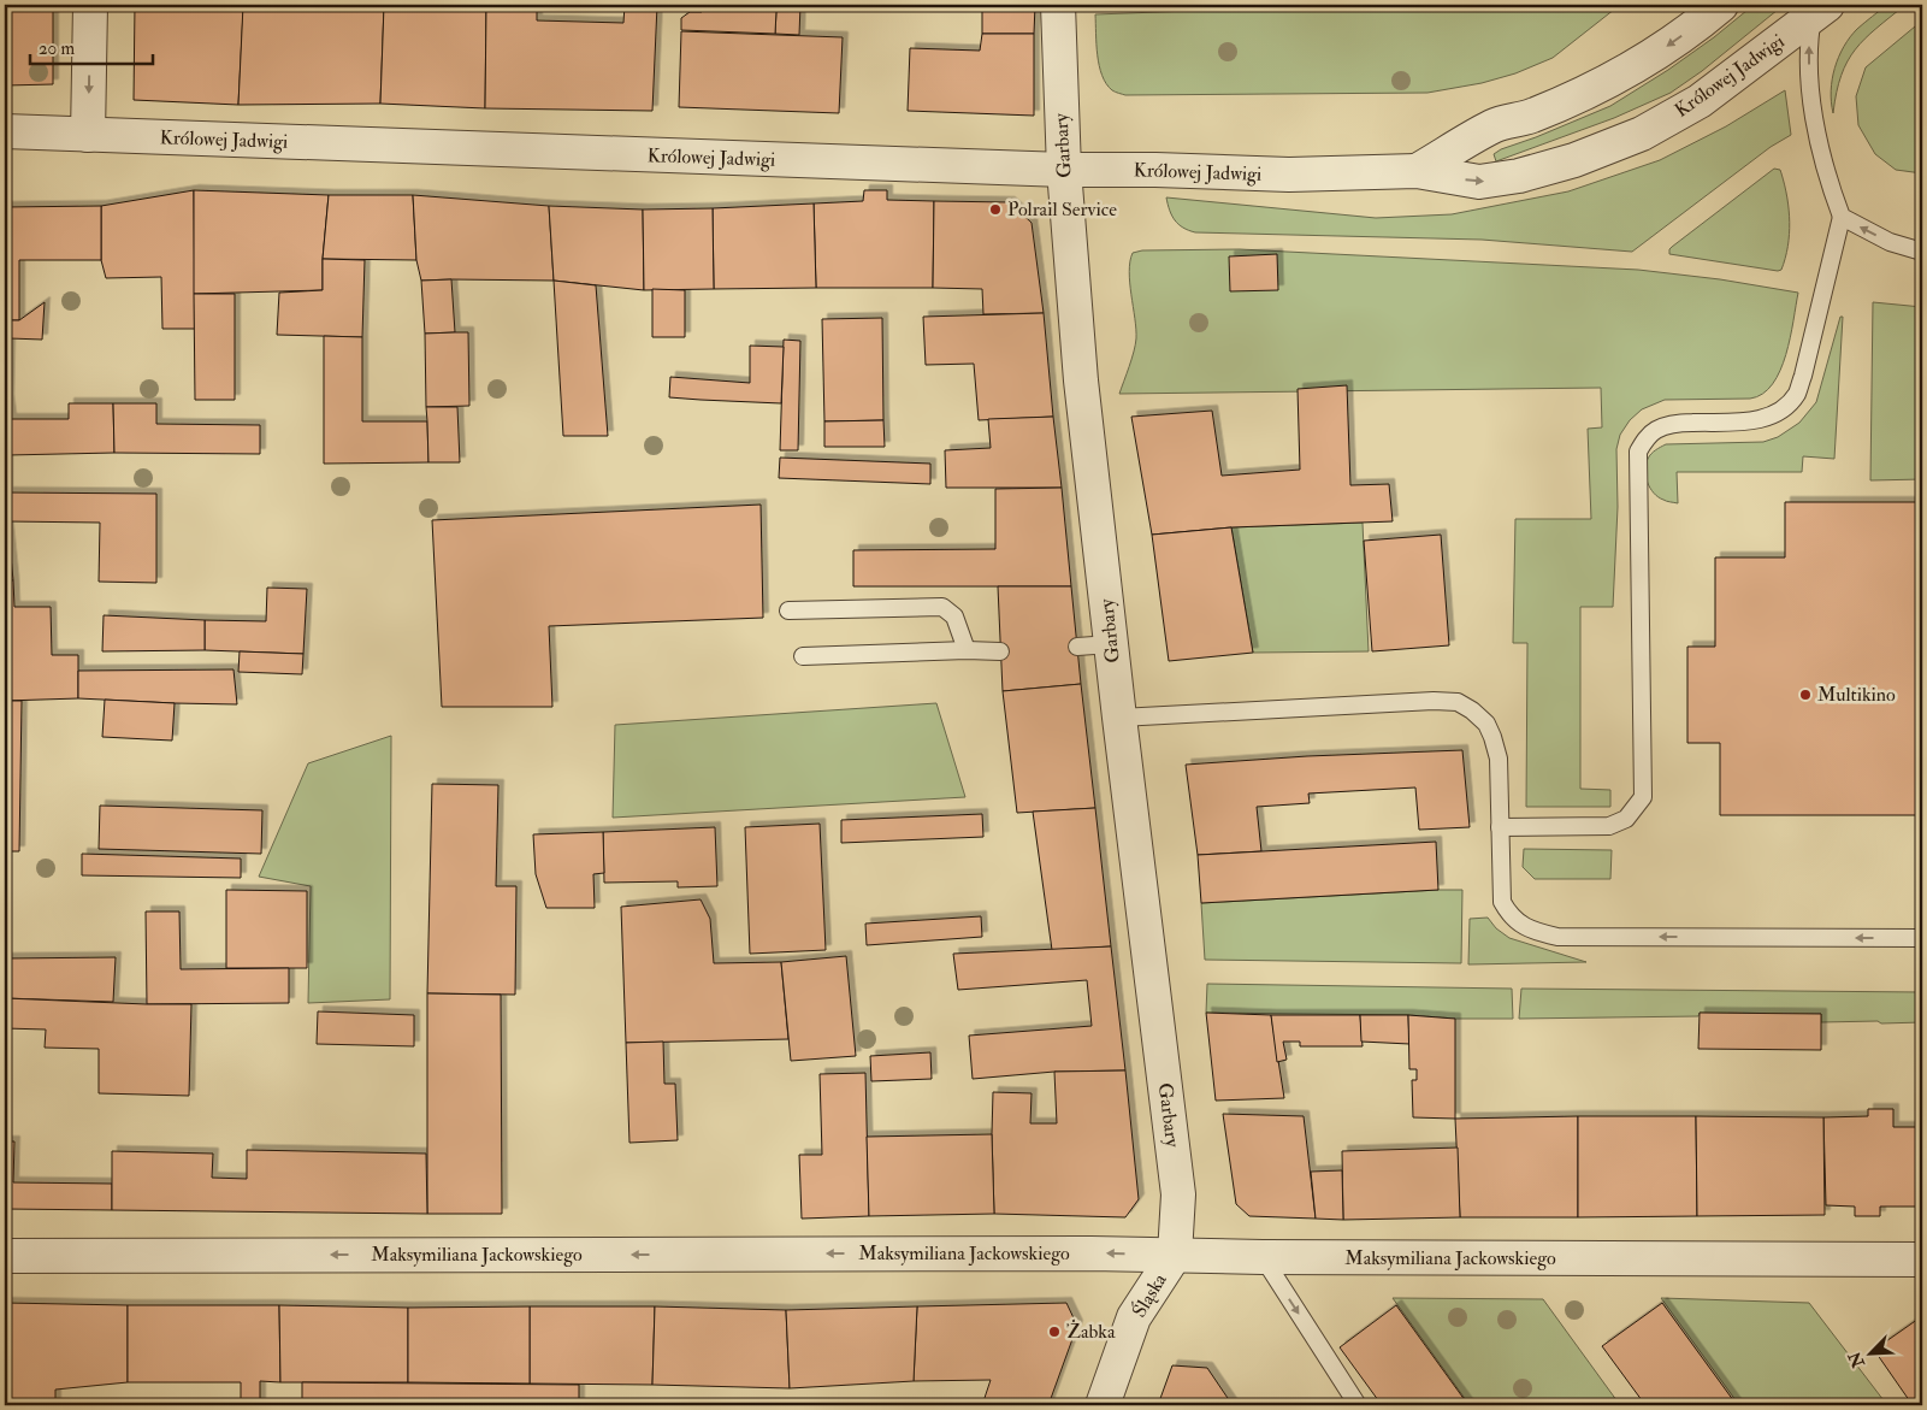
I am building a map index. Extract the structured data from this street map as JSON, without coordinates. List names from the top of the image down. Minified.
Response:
{"streets":{"street":["Królowej Jadwigi","Garbary","Maksymiliana Jackowskiego","Śląska"]},"crossings":[["Królowej Jadwigi","Garbary"],["Garbary","Maksymiliana Jackowskiego"],["Garbary","Śląska"],["Maksymiliana Jackowskiego","Śląska"]],"one_way":["Maksymiliana Jackowskiego"],"places":["Polrail Service","Multikino","Żabka"],"scale_bar":"20 m","north":"bottom left"}
